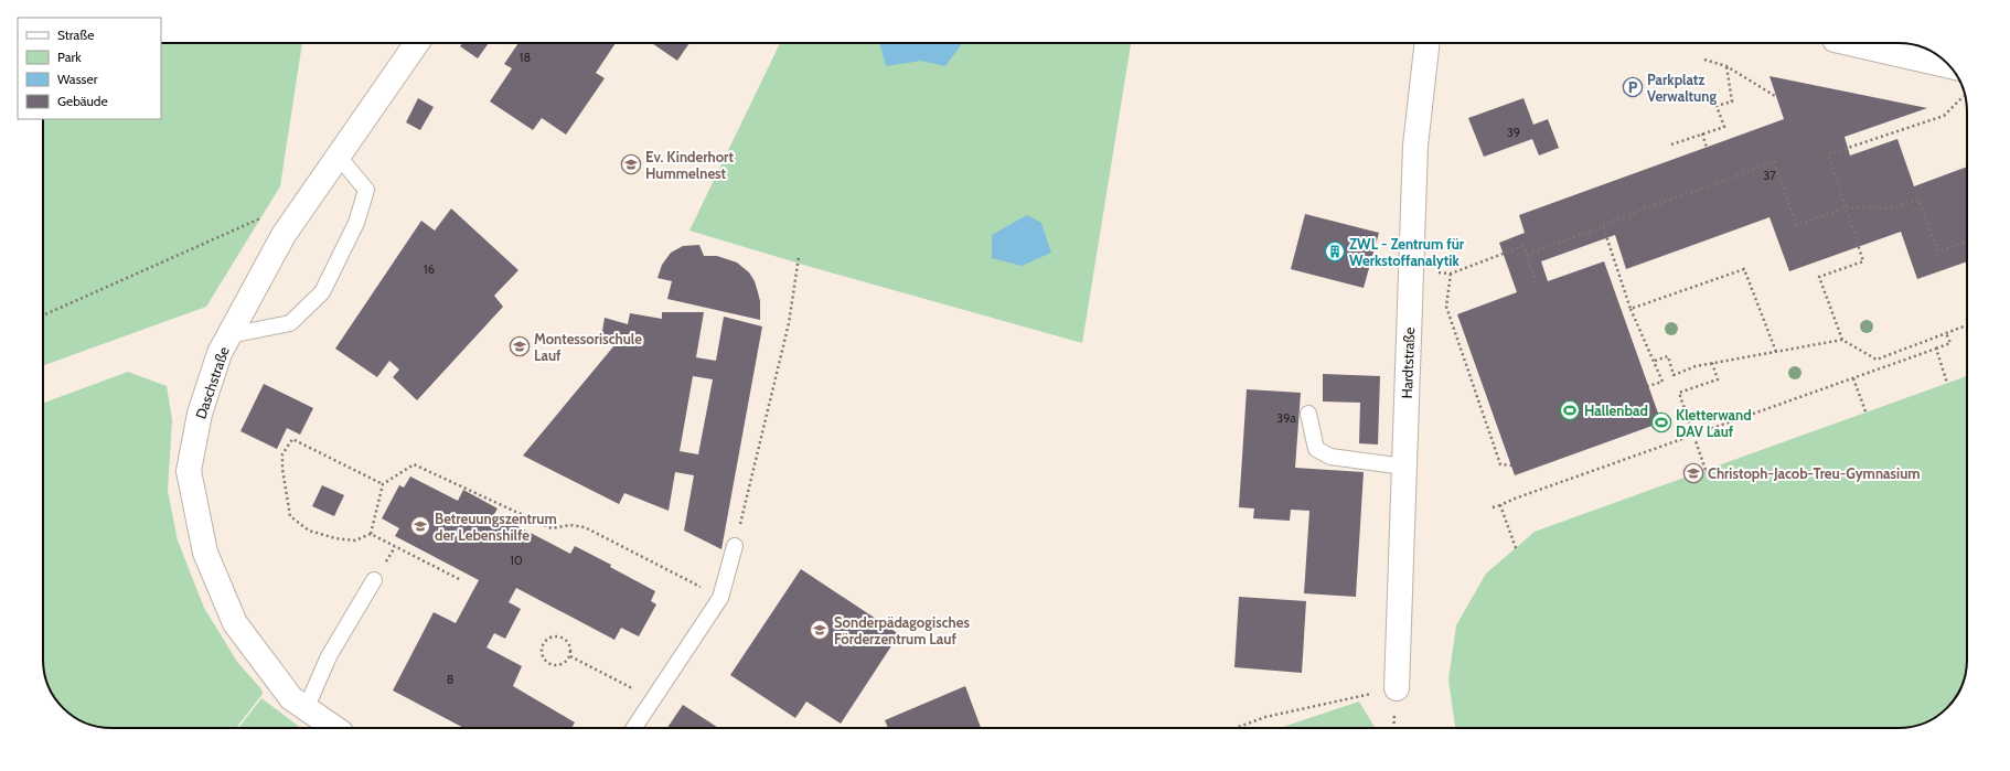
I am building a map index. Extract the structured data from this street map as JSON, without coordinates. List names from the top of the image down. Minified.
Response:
{"streets":{"street":["Hardtstraße","Daschstraße"]},"places":{"parking":["Parkplatz Verwaltung"],"school or university":["Ev. Kinderhort Hummelnest","Montessorischule Lauf","Christoph-Jacob-Treu-Gymnasium","Betreuungszentrum der Lebenshilfe","Sonderpädagogisches Förderzentrum Lauf"],"building":["ZWL - Zentrum für Werkstoffanalytik"],"sports":["Hallenbad","Kletterwand DAV Lauf"]},"house_numbers":["18","39","37","16","39a","10","8"],"legend":["Straße","Park","Wasser","Gebäude"]}
